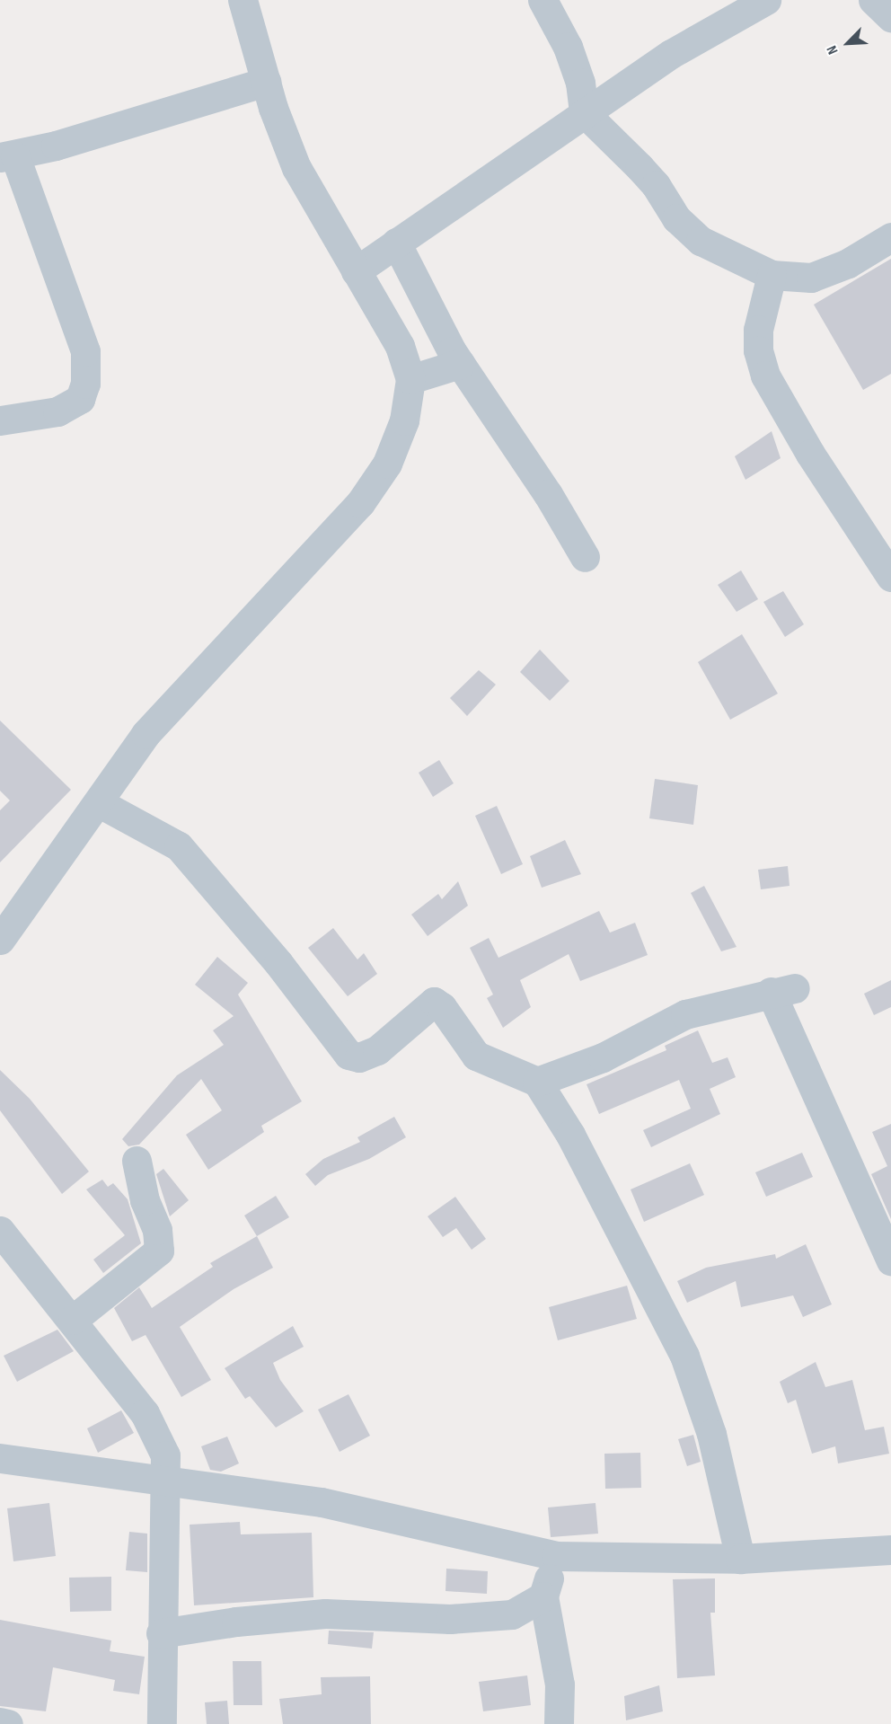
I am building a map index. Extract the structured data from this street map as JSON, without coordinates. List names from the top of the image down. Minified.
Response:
{"north":"bottom left"}
